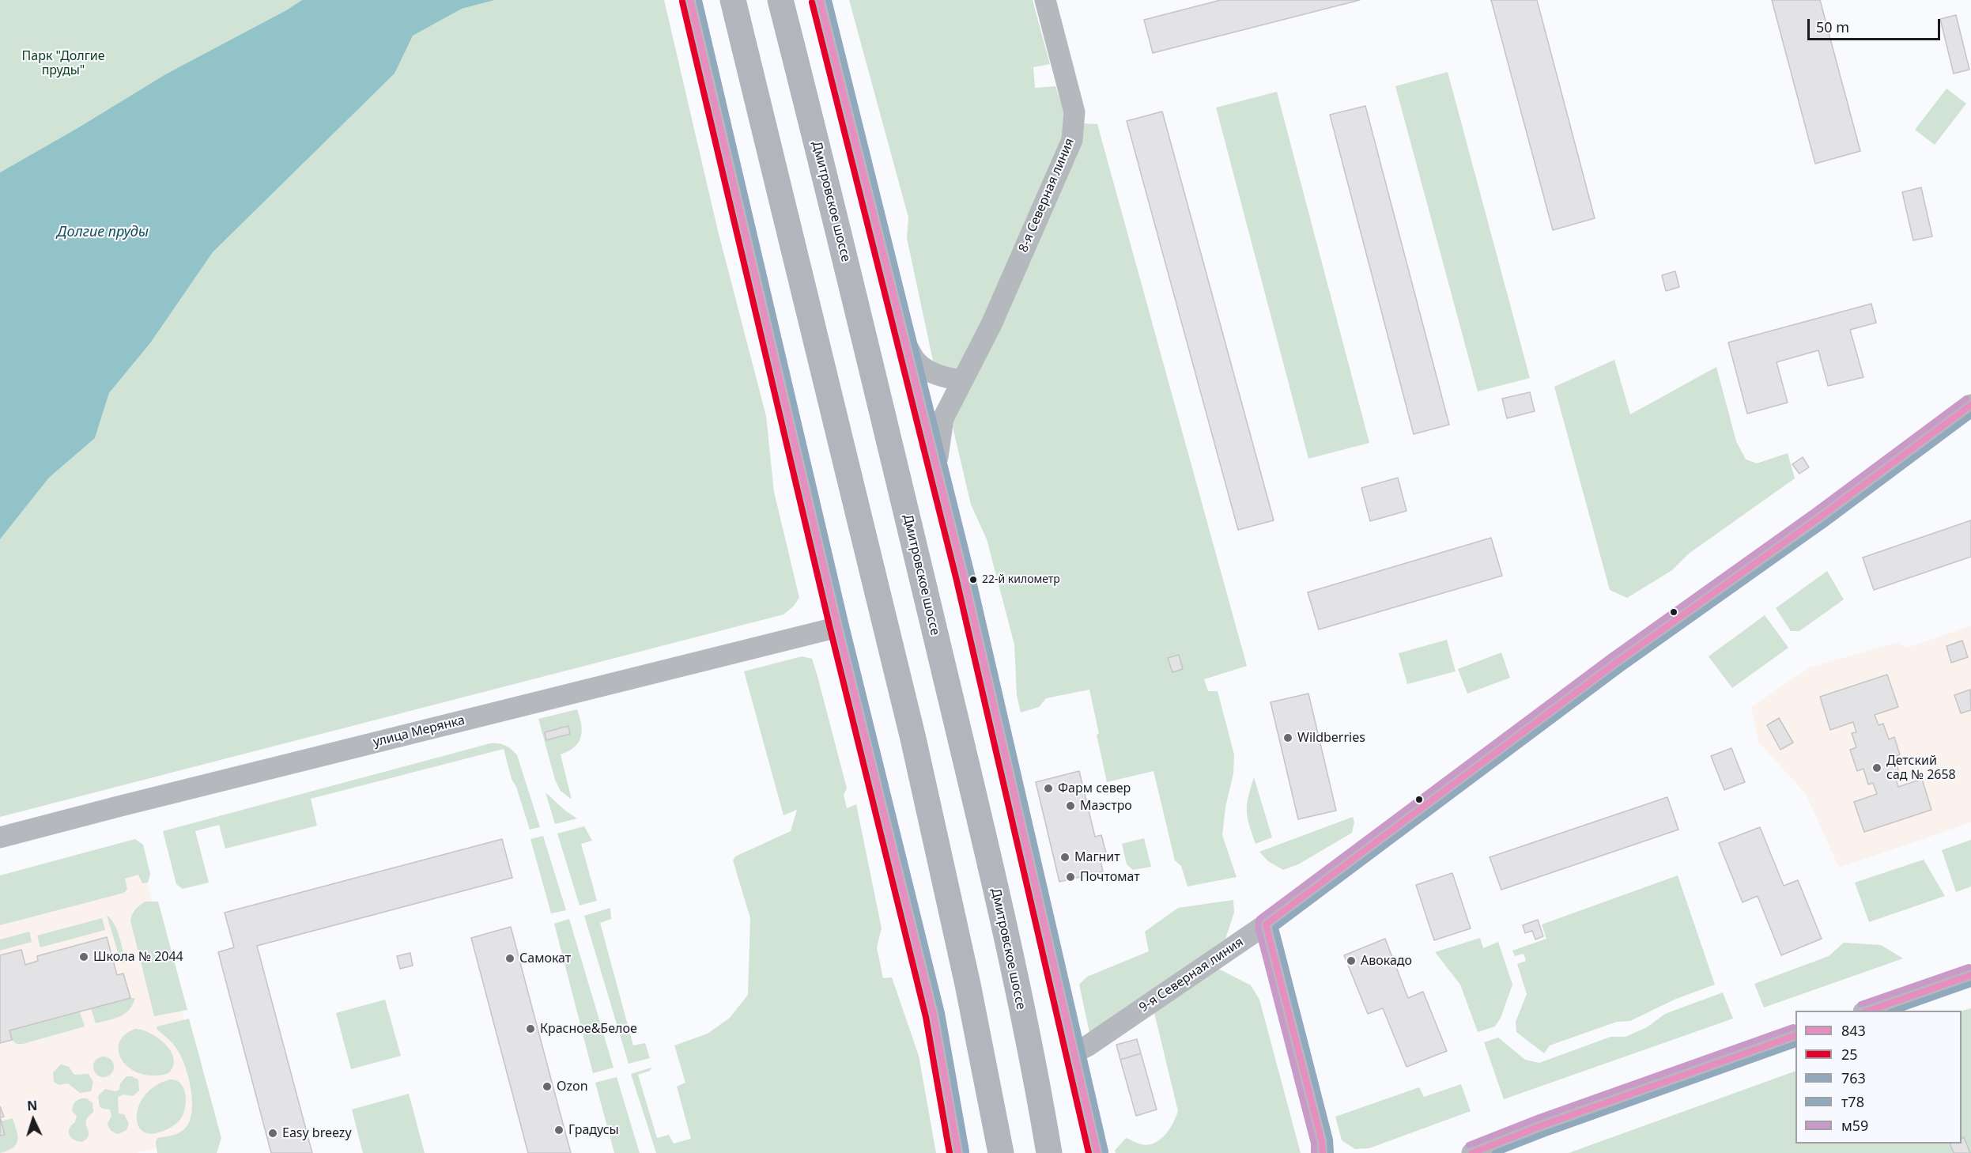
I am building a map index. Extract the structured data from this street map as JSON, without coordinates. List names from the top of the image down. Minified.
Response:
{"streets":{"highway":["Дмитровское шоссе"],"street":["8-я Северная линия","улица Мерянка","9-я Северная линия"]},"water":["Долгие пруды"],"parks":["Парк \"Долгие пруды\""],"places":["22-й километр","Wildberries","Детский сад № 2658","Фарм север","Маэстро","Магнит","Почтомат","Школа № 2044","Самокат","Авокадо","Красное&Белое","Ozon","Градусы","Easy breezy"],"lines":["transit line 843","transit line 763","transit line 25","transit line м59","transit line т78"],"legend":["843","25","763","т78","м59"],"scale_bar":"50 m","north":"top"}
